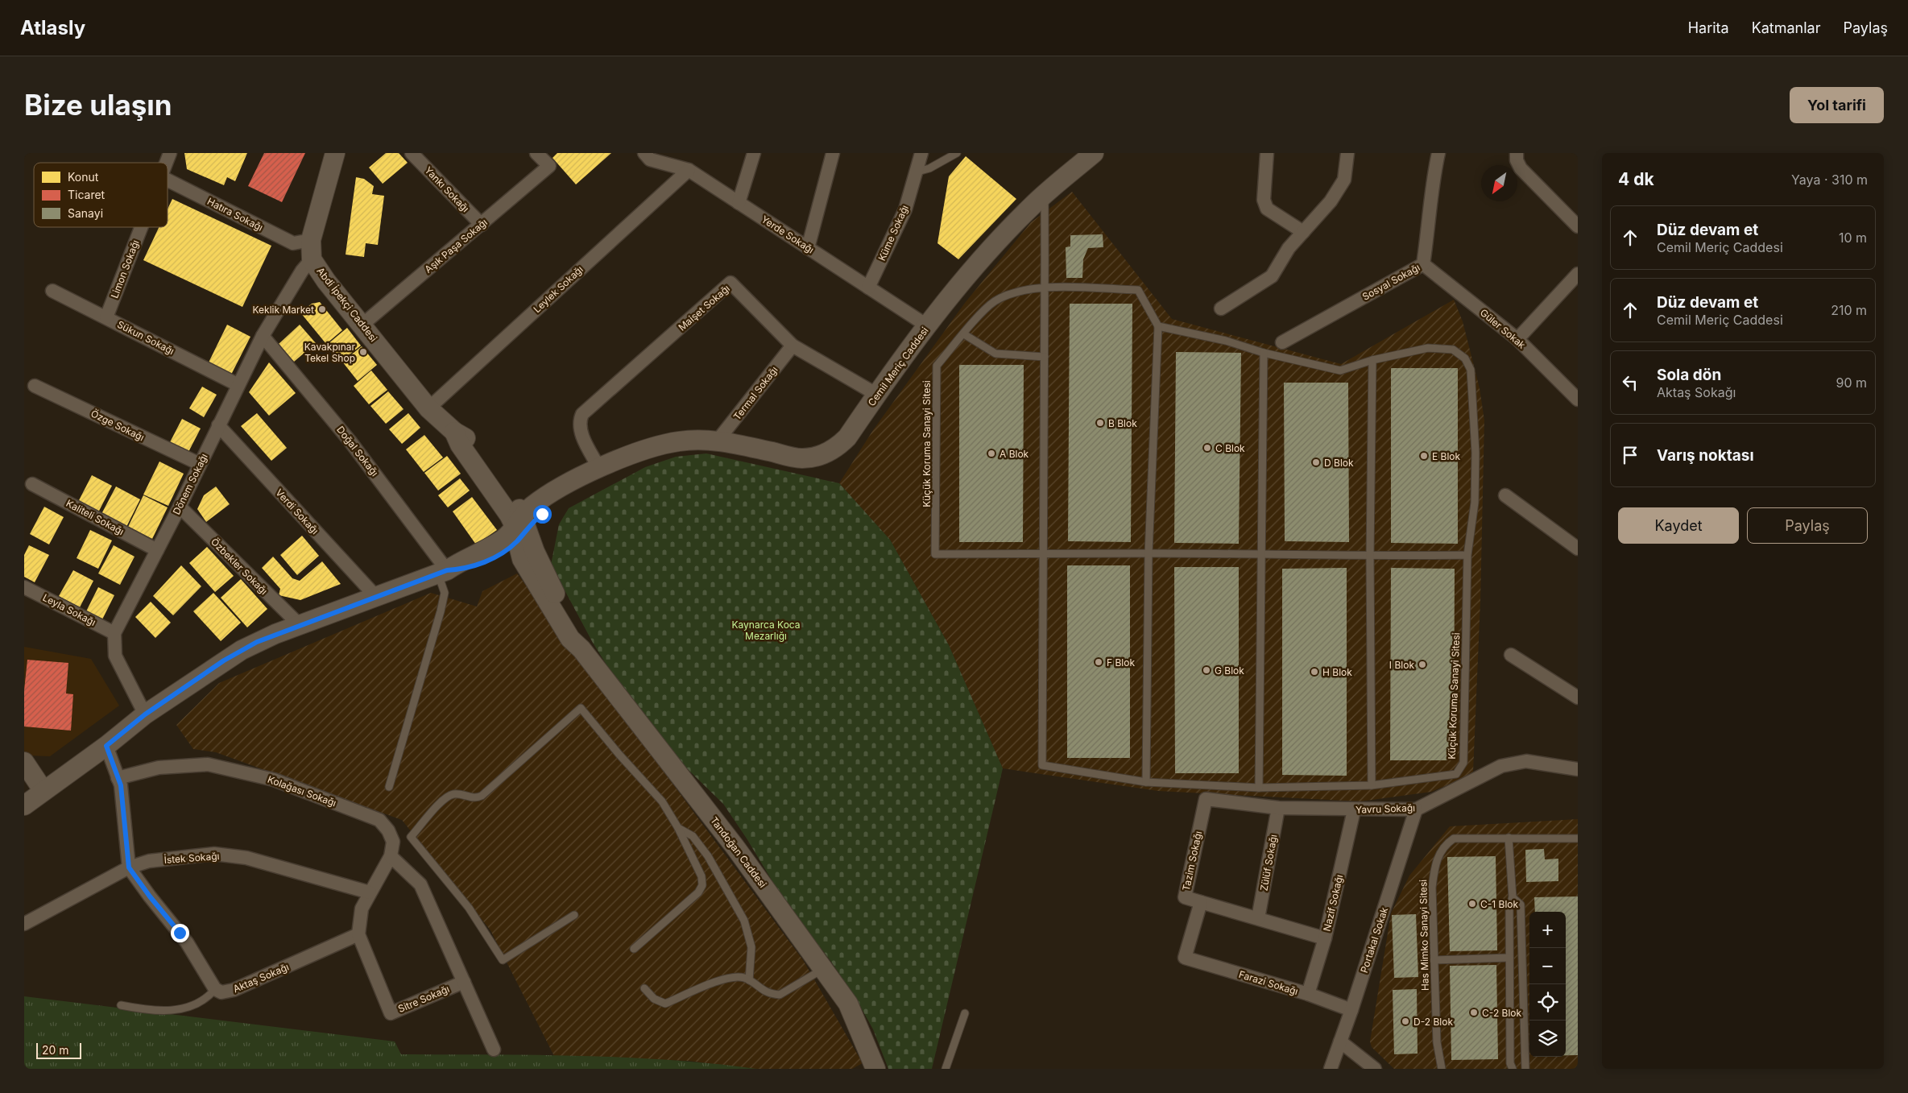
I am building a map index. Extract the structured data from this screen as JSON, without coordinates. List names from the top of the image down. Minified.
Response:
{"streets":{"street":["Yankı Sokağı","Hatıra Sokağı","Küme Sokağı","Yerde Sokağı","Aşık Paşa Sokağı","Limon Sokağı","Sosyal Sokağı","Leylek Sokağı","Abdi İpekçi Caddesi","Maişet Sokağı","Güler Sokak","Sükun Sokağı","Cemil Meriç Caddesi","Termal Sokağı","Özge Sokağı","Doğal Sokağı","Dönem Sokağı","Verdi Sokağı","Kaliteli Sokağı","Özbekler Sokağı","Leyla Sokağı","Kolağası Sokağı","Yavru Sokağı","Tandoğan Caddesi","İstek Sokağı","Tazim Sokağı","Zülüf Sokağı","Nazif Sokağı","Portakal Sokak","Aktaş Sokağı","Farazi Sokağı","Sitre Sokağı"],"lane":["Küçük Koruma Sanayi Sitesi","Has Mimko Sanayi Sitesi"]},"crossings":[["Yankı Sokağı","Aşık Paşa Sokağı"],["Hatıra Sokağı","Abdi İpekçi Caddesi"],["Küme Sokağı","Yerde Sokağı"],["Yerde Sokağı","Leylek Sokağı"],["Yerde Sokağı","Cemil Meriç Caddesi"],["Aşık Paşa Sokağı","Abdi İpekçi Caddesi"],["Limon Sokağı","Sükun Sokağı"],["Sosyal Sokağı","Güler Sokak"],["Leylek Sokağı","Abdi İpekçi Caddesi"],["Abdi İpekçi Caddesi","Cemil Meriç Caddesi"],["Abdi İpekçi Caddesi","Dönem Sokağı"],["Abdi İpekçi Caddesi","Tandoğan Caddesi"],["Maişet Sokağı","Cemil Meriç Caddesi"],["Maişet Sokağı","Termal Sokağı"],["Sükun Sokağı","Dönem Sokağı"],["Cemil Meriç Caddesi","Termal Sokağı"],["Cemil Meriç Caddesi","Küçük Koruma Sanayi Sitesi"],["Cemil Meriç Caddesi","Doğal Sokağı"],["Cemil Meriç Caddesi","Dönem Sokağı"],["Cemil Meriç Caddesi","Verdi Sokağı"],["Cemil Meriç Caddesi","Özbekler Sokağı"],["Cemil Meriç Caddesi","Tandoğan Caddesi"],["Özge Sokağı","Dönem Sokağı"],["Doğal Sokağı","Dönem Sokağı"],["Dönem Sokağı","Verdi Sokağı"],["Dönem Sokağı","Kaliteli Sokağı"],["Dönem Sokağı","Özbekler Sokağı"],["Dönem Sokağı","Leyla Sokağı"],["Kolağası Sokağı","İstek Sokağı"],["Kolağası Sokağı","Sitre Sokağı"],["Yavru Sokağı","Tazim Sokağı"],["Yavru Sokağı","Zülüf Sokağı"],["Yavru Sokağı","Nazif Sokağı"],["Yavru Sokağı","Portakal Sokak"],["İstek Sokağı","Sitre Sokağı"],["Tazim Sokağı","Farazi Sokağı"],["Nazif Sokağı","Farazi Sokağı"],["Portakal Sokak","Farazi Sokağı"],["Aktaş Sokağı","Sitre Sokağı"]],"parks":["Kaynarca Koca Mezarlığı"],"places":["Keklik Market","Kavakpınar Tekel Shop","B Blok","C Blok","A Blok","E Blok","D Blok","F Blok","I Blok","G Blok","H Blok","C-1 Blok","C-2 Blok","D-2 Blok"],"legend":["Konut","Ticaret","Sanayi"],"scale_bar":"20 m","north":"bottom left","page":{"header":"Atlasly","nav":["Harita","Katmanlar","Paylaş"],"buttons":["Yol tarifi",["Kaydet","Paylaş"]],"title":"Bize ulaşın","heading":["4 dk","Yaya · 310 m"],"list":[["Düz devam et","Cemil Meriç Caddesi","10 m"],["Düz devam et","Cemil Meriç Caddesi","210 m"],["Sola dön","Aktaş Sokağı","90 m"],"Varış noktası"],"map_buttons":["+","−"],"scale":"20 m"}}
